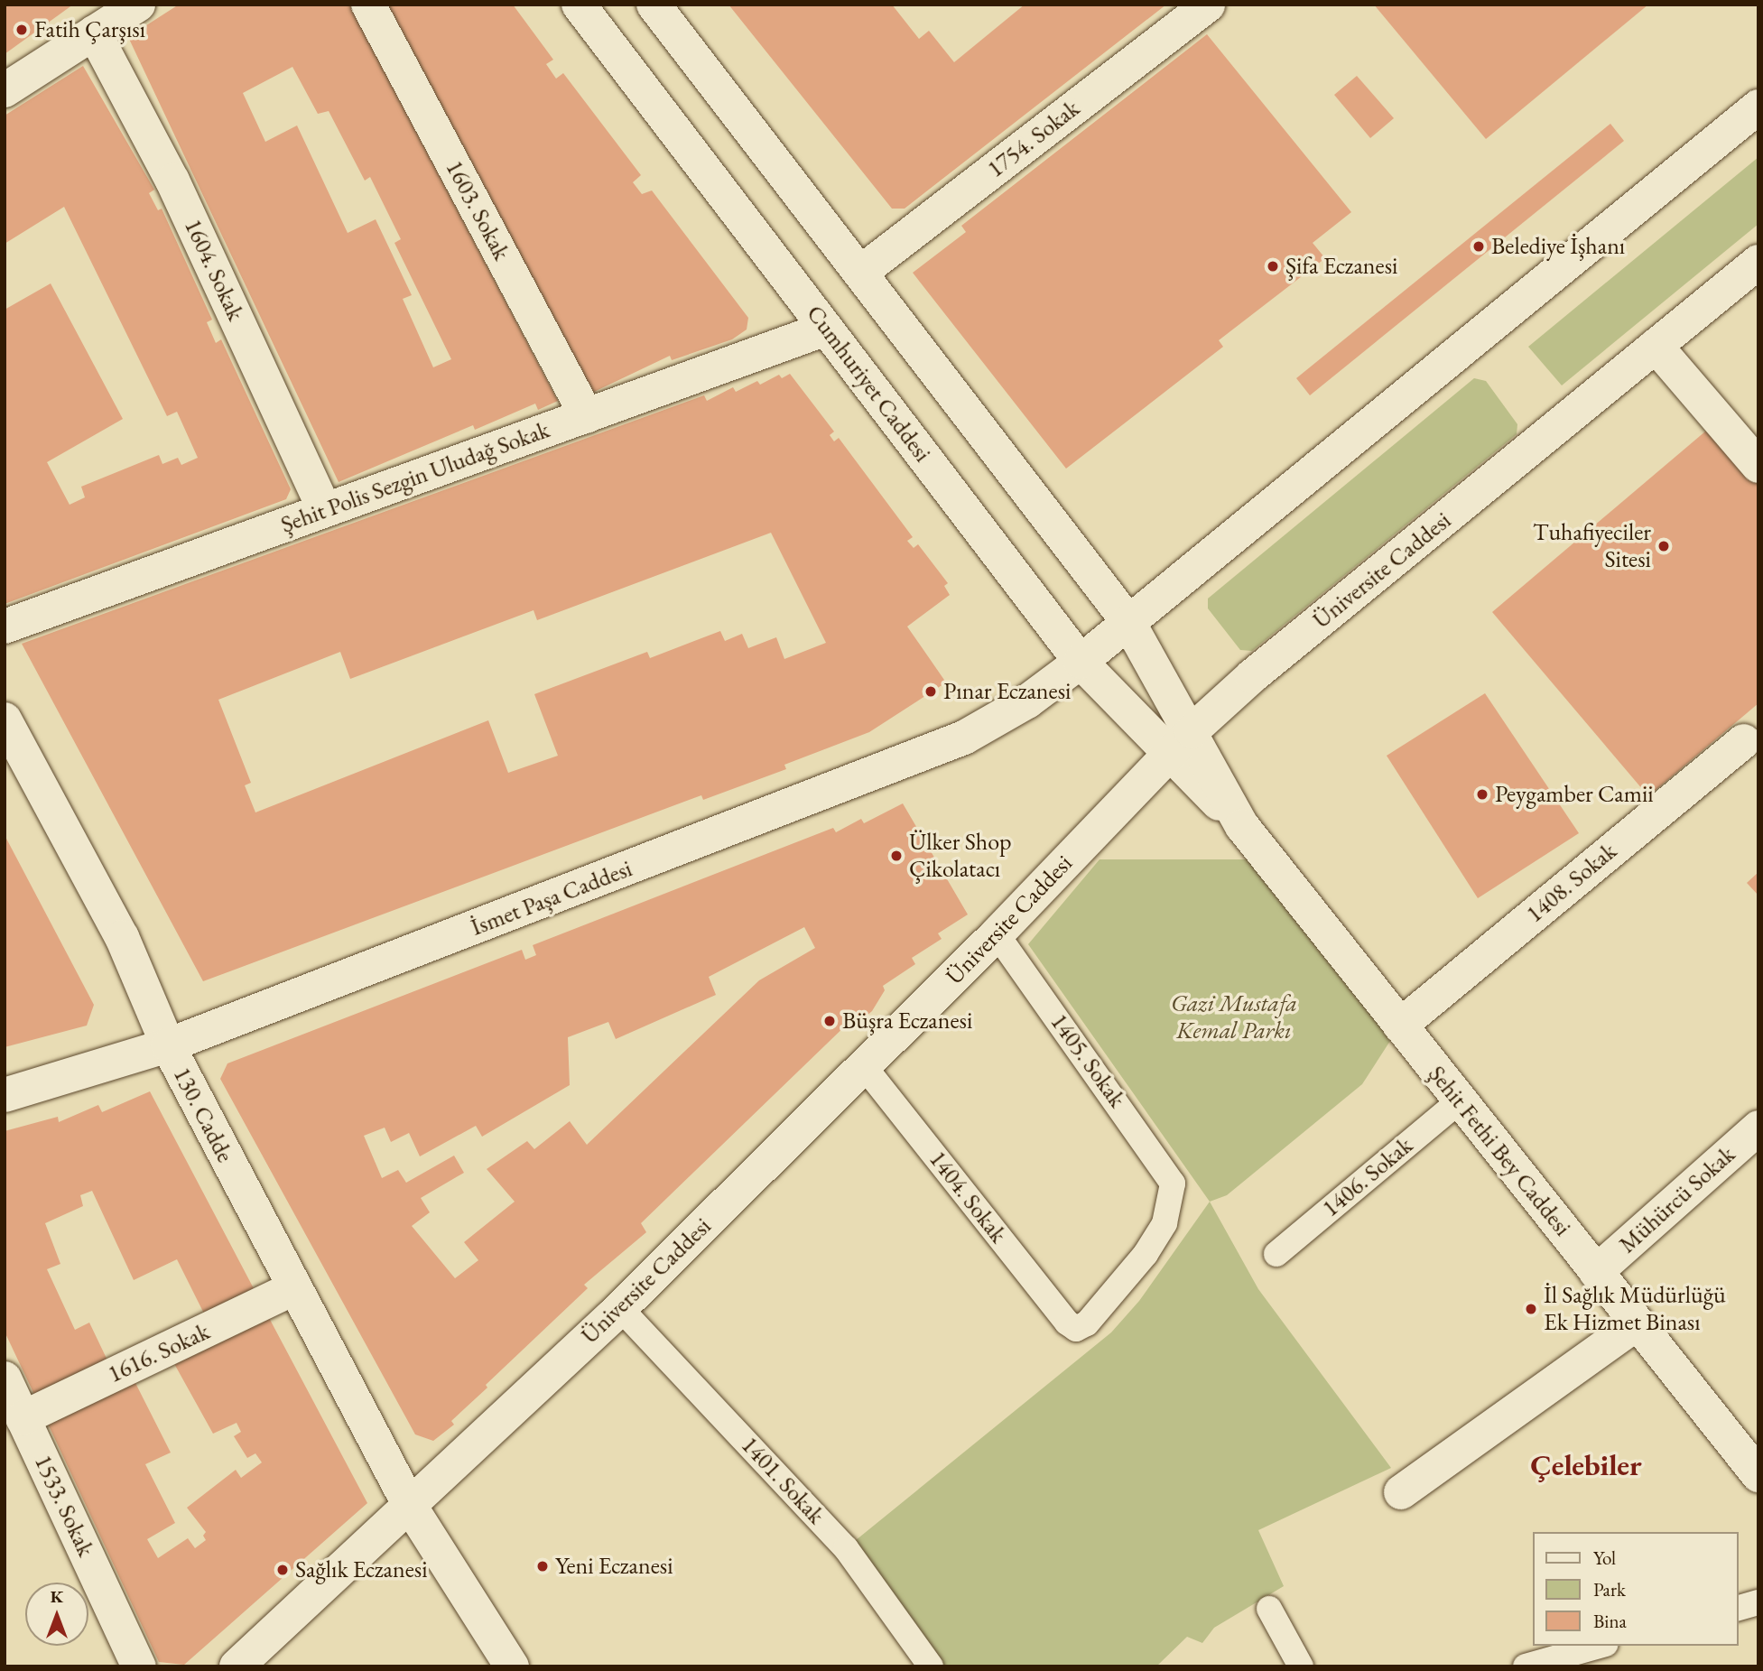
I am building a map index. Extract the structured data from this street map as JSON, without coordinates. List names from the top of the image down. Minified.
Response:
{"streets":{"street":["1754. Sokak","1603. Sokak","1604. Sokak","Cumhuriyet Caddesi","Şehit Polis Sezgin Uludağ Sokak","Üniversite Caddesi","1408. Sokak","İsmet Paşa Caddesi","130. Cadde","Şehit Fethi Bey Caddesi","Mühürcü Sokak","1616. Sokak","1533. Sokak"],"lane":["1405. Sokak","1406. Sokak","1404. Sokak","1401. Sokak"]},"crossings":[["1603. Sokak","Şehit Polis Sezgin Uludağ Sokak"],["1604. Sokak","Şehit Polis Sezgin Uludağ Sokak"],["Cumhuriyet Caddesi","Şehit Polis Sezgin Uludağ Sokak"],["Cumhuriyet Caddesi","Üniversite Caddesi"],["Cumhuriyet Caddesi","İsmet Paşa Caddesi"],["Cumhuriyet Caddesi","Şehit Fethi Bey Caddesi"],["Üniversite Caddesi","1405. Sokak"],["Üniversite Caddesi","130. Cadde"],["Üniversite Caddesi","Şehit Fethi Bey Caddesi"],["Üniversite Caddesi","1404. Sokak"],["Üniversite Caddesi","1401. Sokak"],["1408. Sokak","Şehit Fethi Bey Caddesi"],["İsmet Paşa Caddesi","130. Cadde"],["1405. Sokak","1404. Sokak"],["130. Cadde","1616. Sokak"],["Şehit Fethi Bey Caddesi","1406. Sokak"],["Şehit Fethi Bey Caddesi","Mühürcü Sokak"],["1616. Sokak","1533. Sokak"]],"districts":["Çelebiler"],"parks":["Gazi Mustafa Kemal Parkı"],"places":["Fatih Çarşısı","Belediye İşhanı","Şifa Eczanesi","Tuhafiyeciler Sitesi","Pınar Eczanesi","Peygamber Camii","Ülker Shop Çikolatacı","Büşra Eczanesi","İl Sağlık Müdürlüğü Ek Hizmet Binası","Yeni Eczanesi","Sağlık Eczanesi"],"legend":["Yol","Park","Bina"],"north":"top"}
